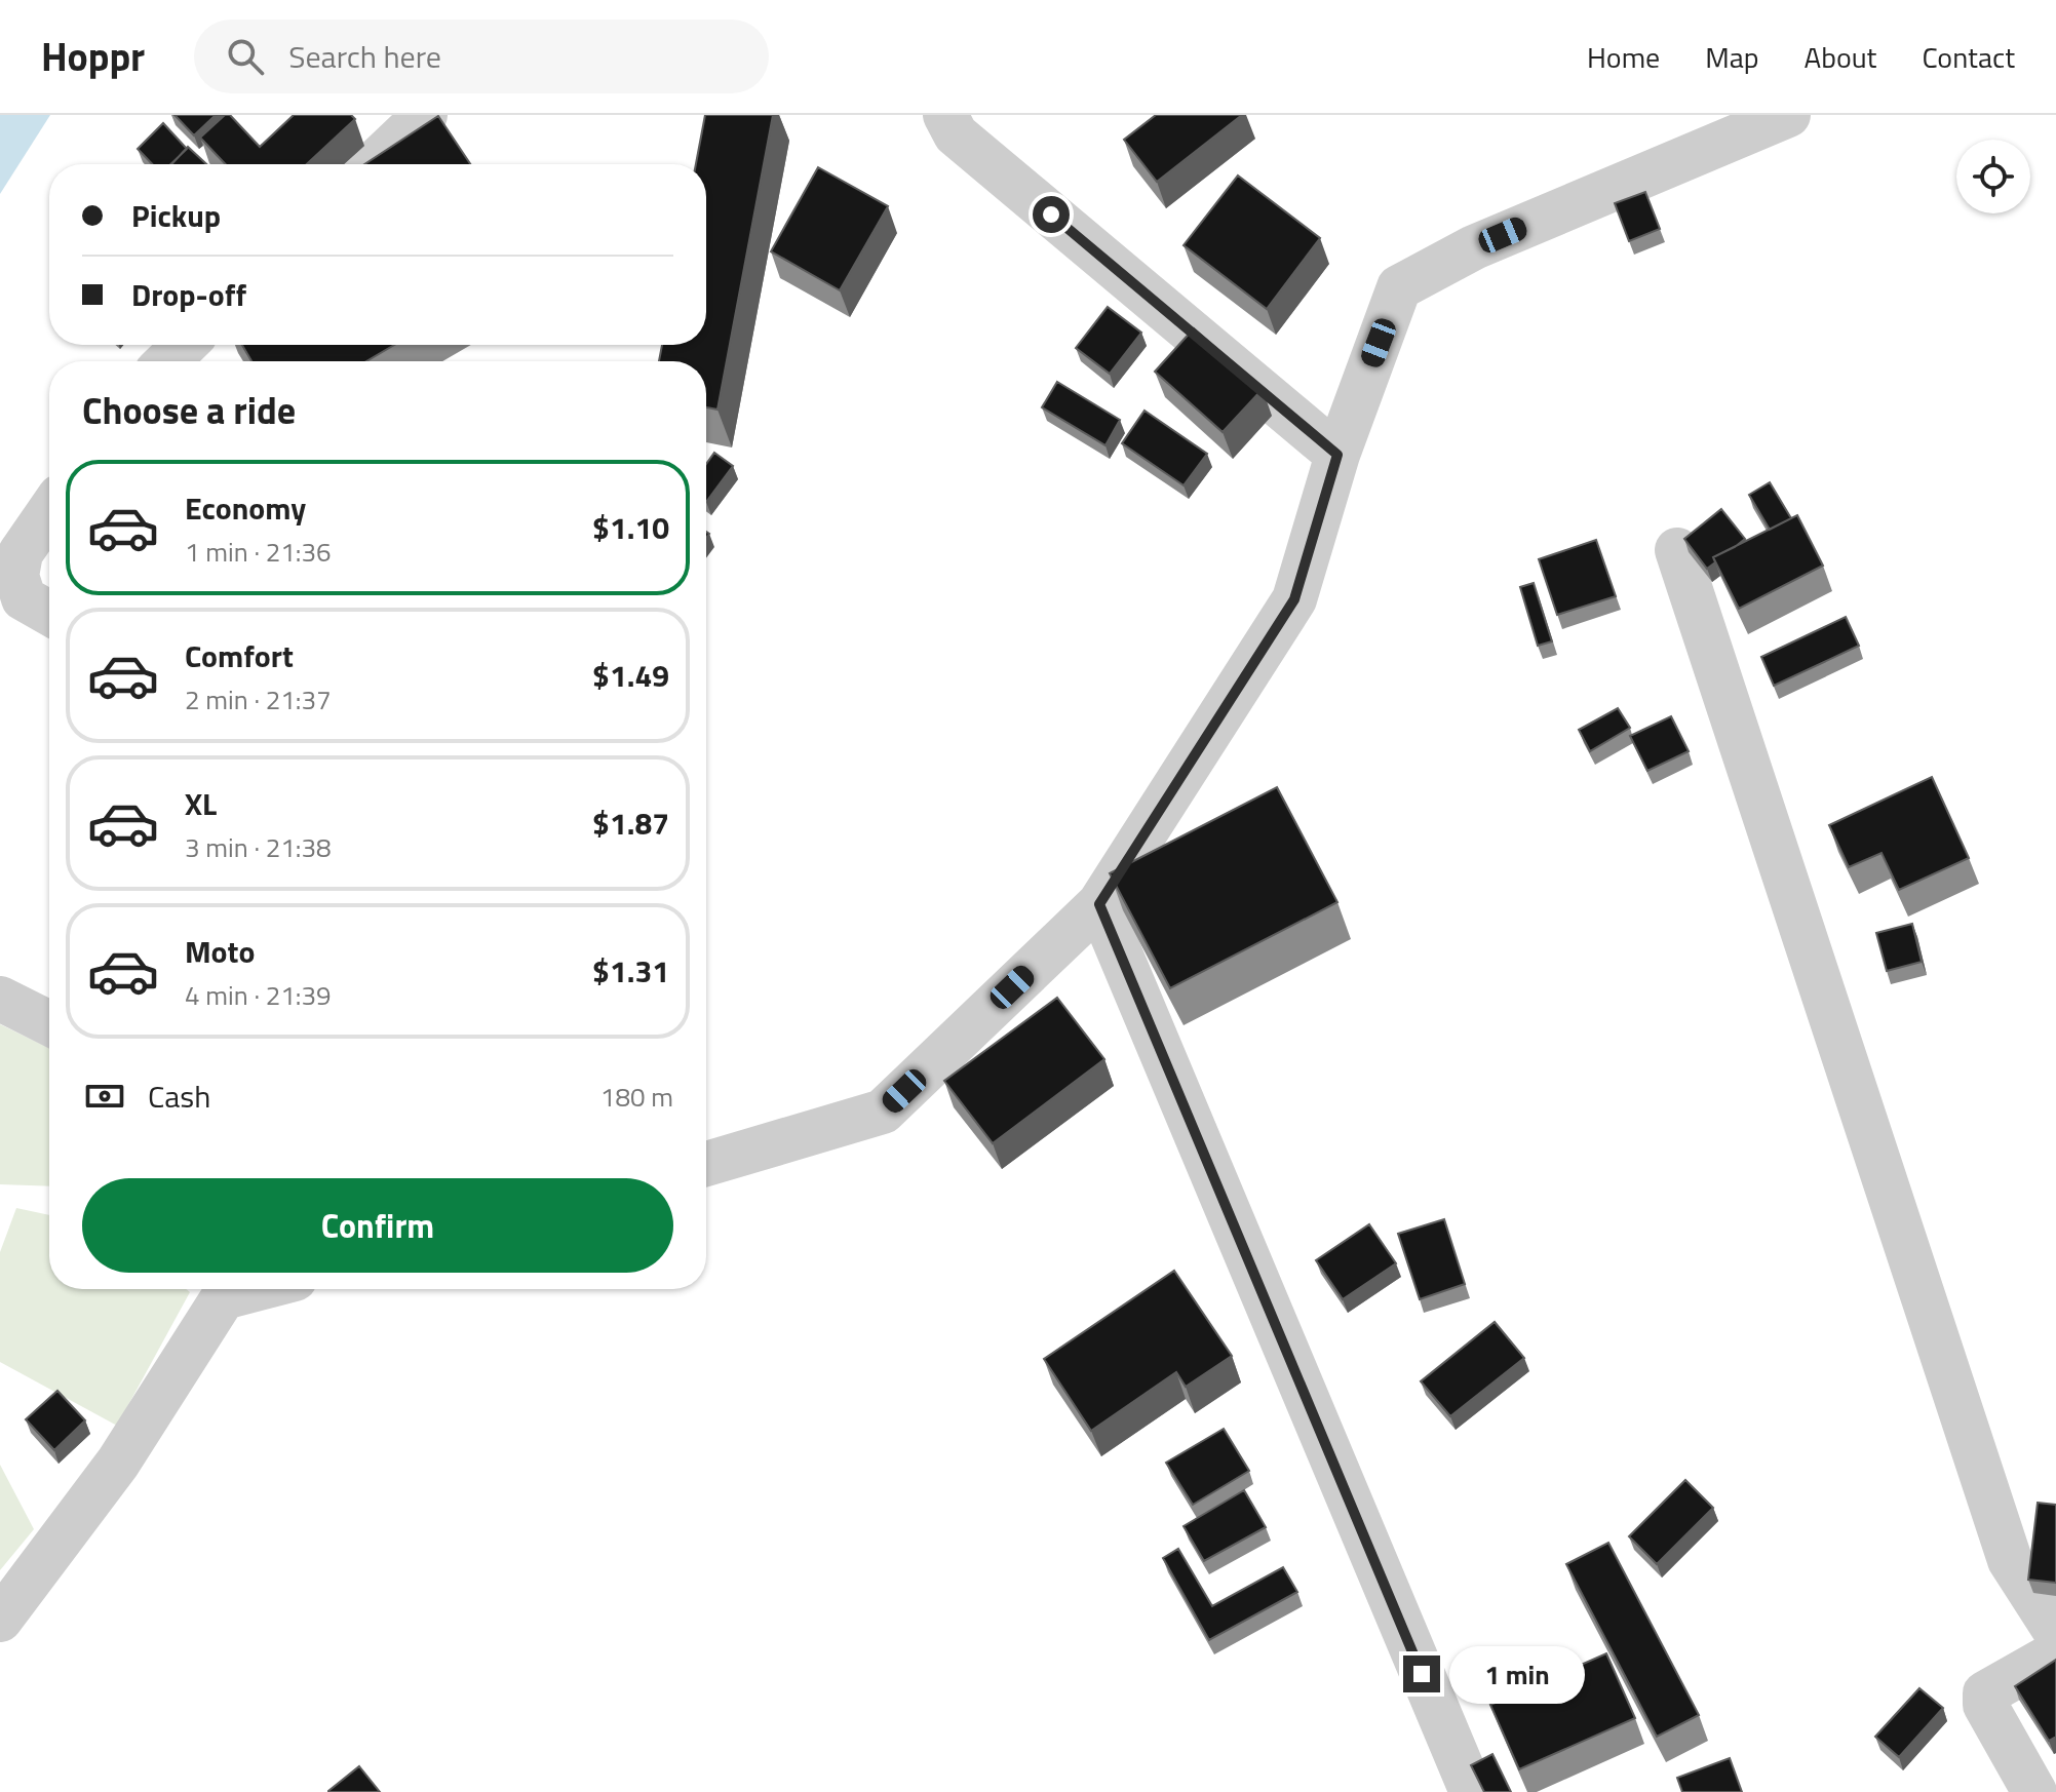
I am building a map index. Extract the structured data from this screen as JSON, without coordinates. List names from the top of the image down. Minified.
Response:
{"page":{"header":"Hoppr","search":"Search here","nav":["Home","Map","About","Contact"],"banner":["Pickup","Drop-off"],"heading":"Choose a ride","list":[{"name":"Economy","note":"1 min · 21:36","value":"$1.10"},{"name":"Comfort","note":"2 min · 21:37","value":"$1.49"},{"name":"XL","note":"3 min · 21:38","value":"$1.87"},{"name":"Moto","note":"4 min · 21:39","value":"$1.31"}],"pay":["Cash","180 m"],"buttons":"Confirm","bubble":"1 min"}}
